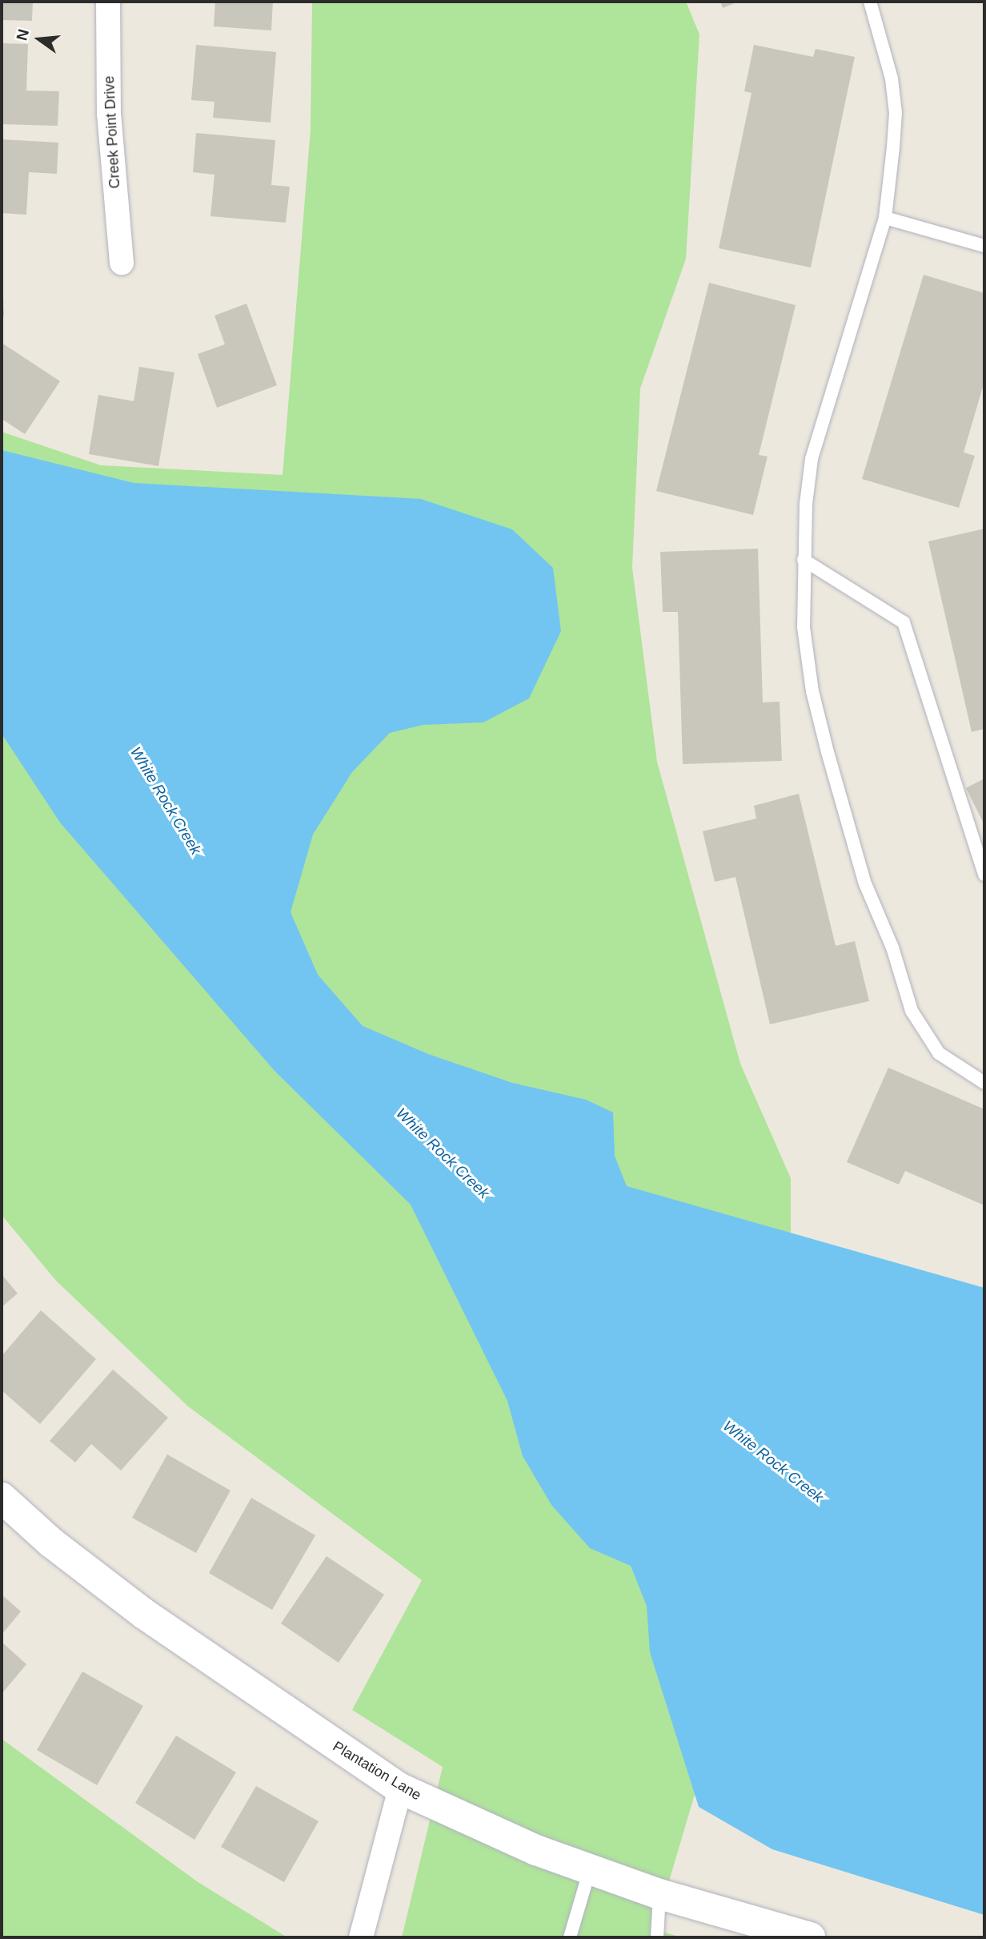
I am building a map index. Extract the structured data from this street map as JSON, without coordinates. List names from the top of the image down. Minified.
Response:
{"streets":{"street":["Creek Point Drive","Plantation Lane"]},"water":["White Rock Creek"],"north":"left"}
